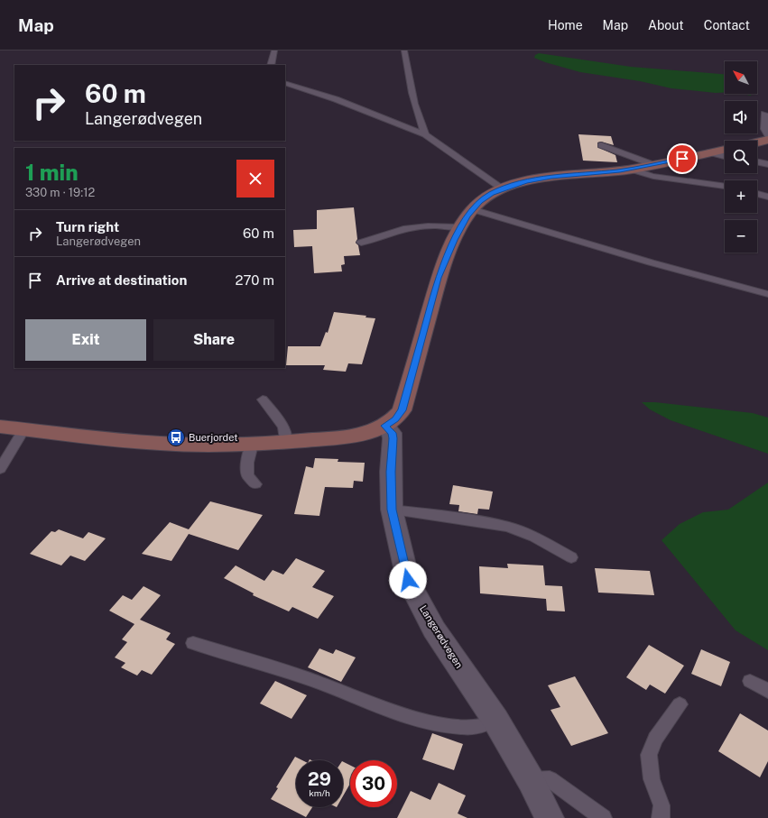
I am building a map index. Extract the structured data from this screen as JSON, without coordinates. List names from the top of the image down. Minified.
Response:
{"streets":{"street":["Langerødvegen"]},"places":{"bus stop":["Buerjordet"]},"north":"top left","page":{"header":"Map","nav":["Home","Map","About","Contact"],"map_buttons":["+","−"],"turn":["60 m","Langerødvegen"],"heading":["1 min","330 m · 19:12"],"list":[{"name":"Turn right","note":"Langerødvegen","value":"60 m"},{"name":"Arrive at destination","value":"270 m"}],"buttons":["Exit","Share"],"speed":"29 km/h","limit":"30"}}
